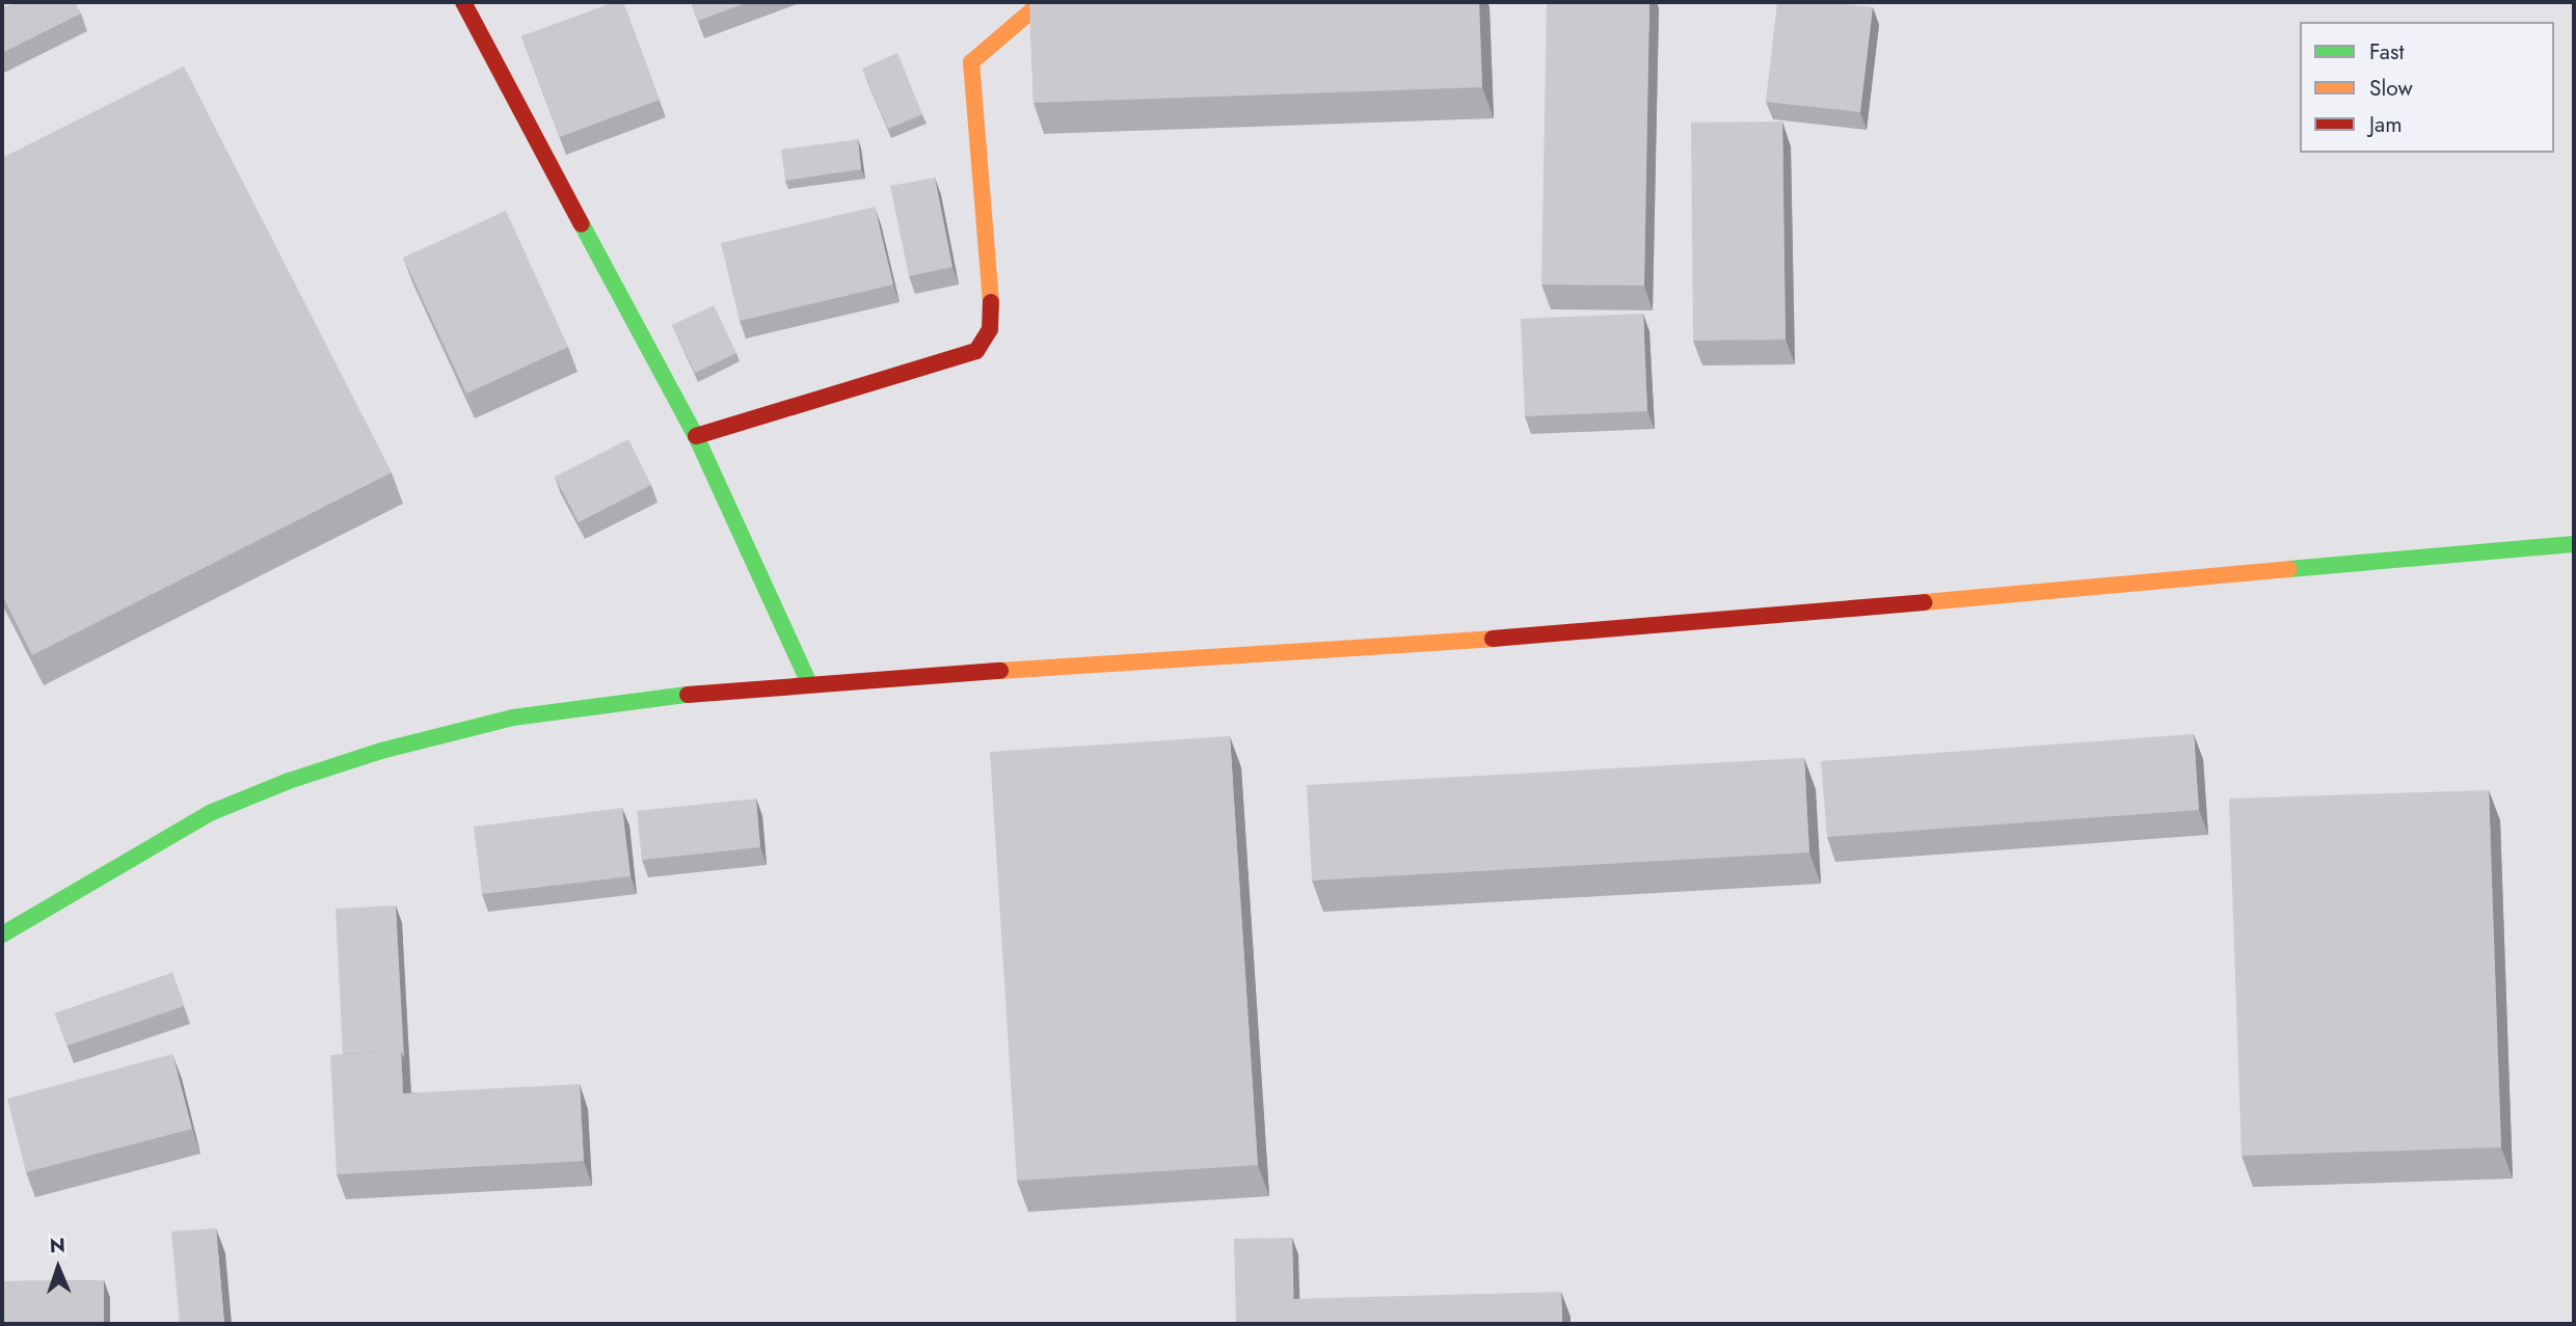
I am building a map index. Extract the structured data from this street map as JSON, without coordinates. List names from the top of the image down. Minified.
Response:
{"legend":["Fast","Slow","Jam"],"north":"top"}
